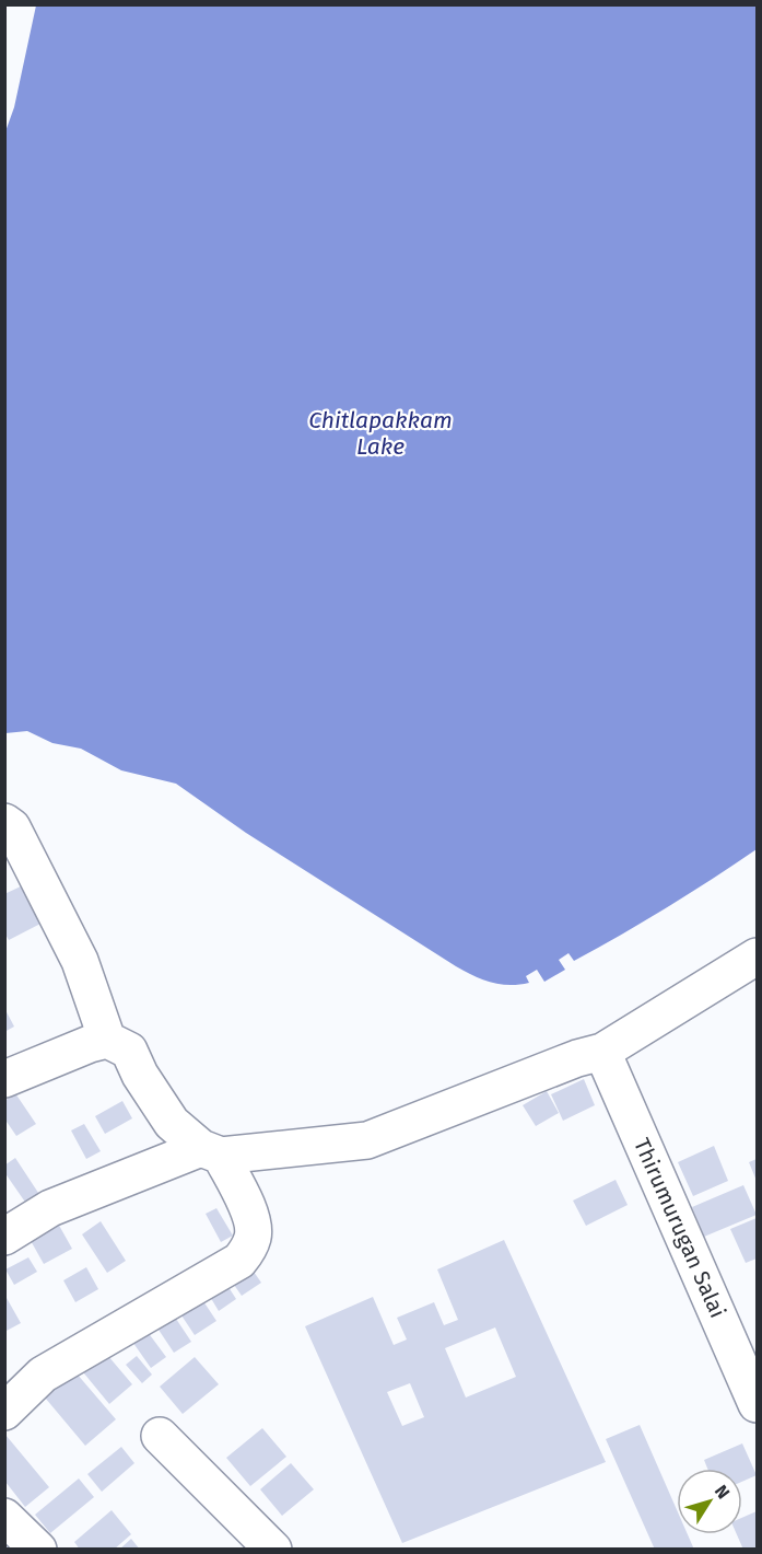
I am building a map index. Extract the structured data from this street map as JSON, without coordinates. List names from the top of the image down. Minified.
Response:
{"streets":{"street":["Thirumurugan Salai"]},"water":["Chitlapakkam Lake"],"north":"top right"}
